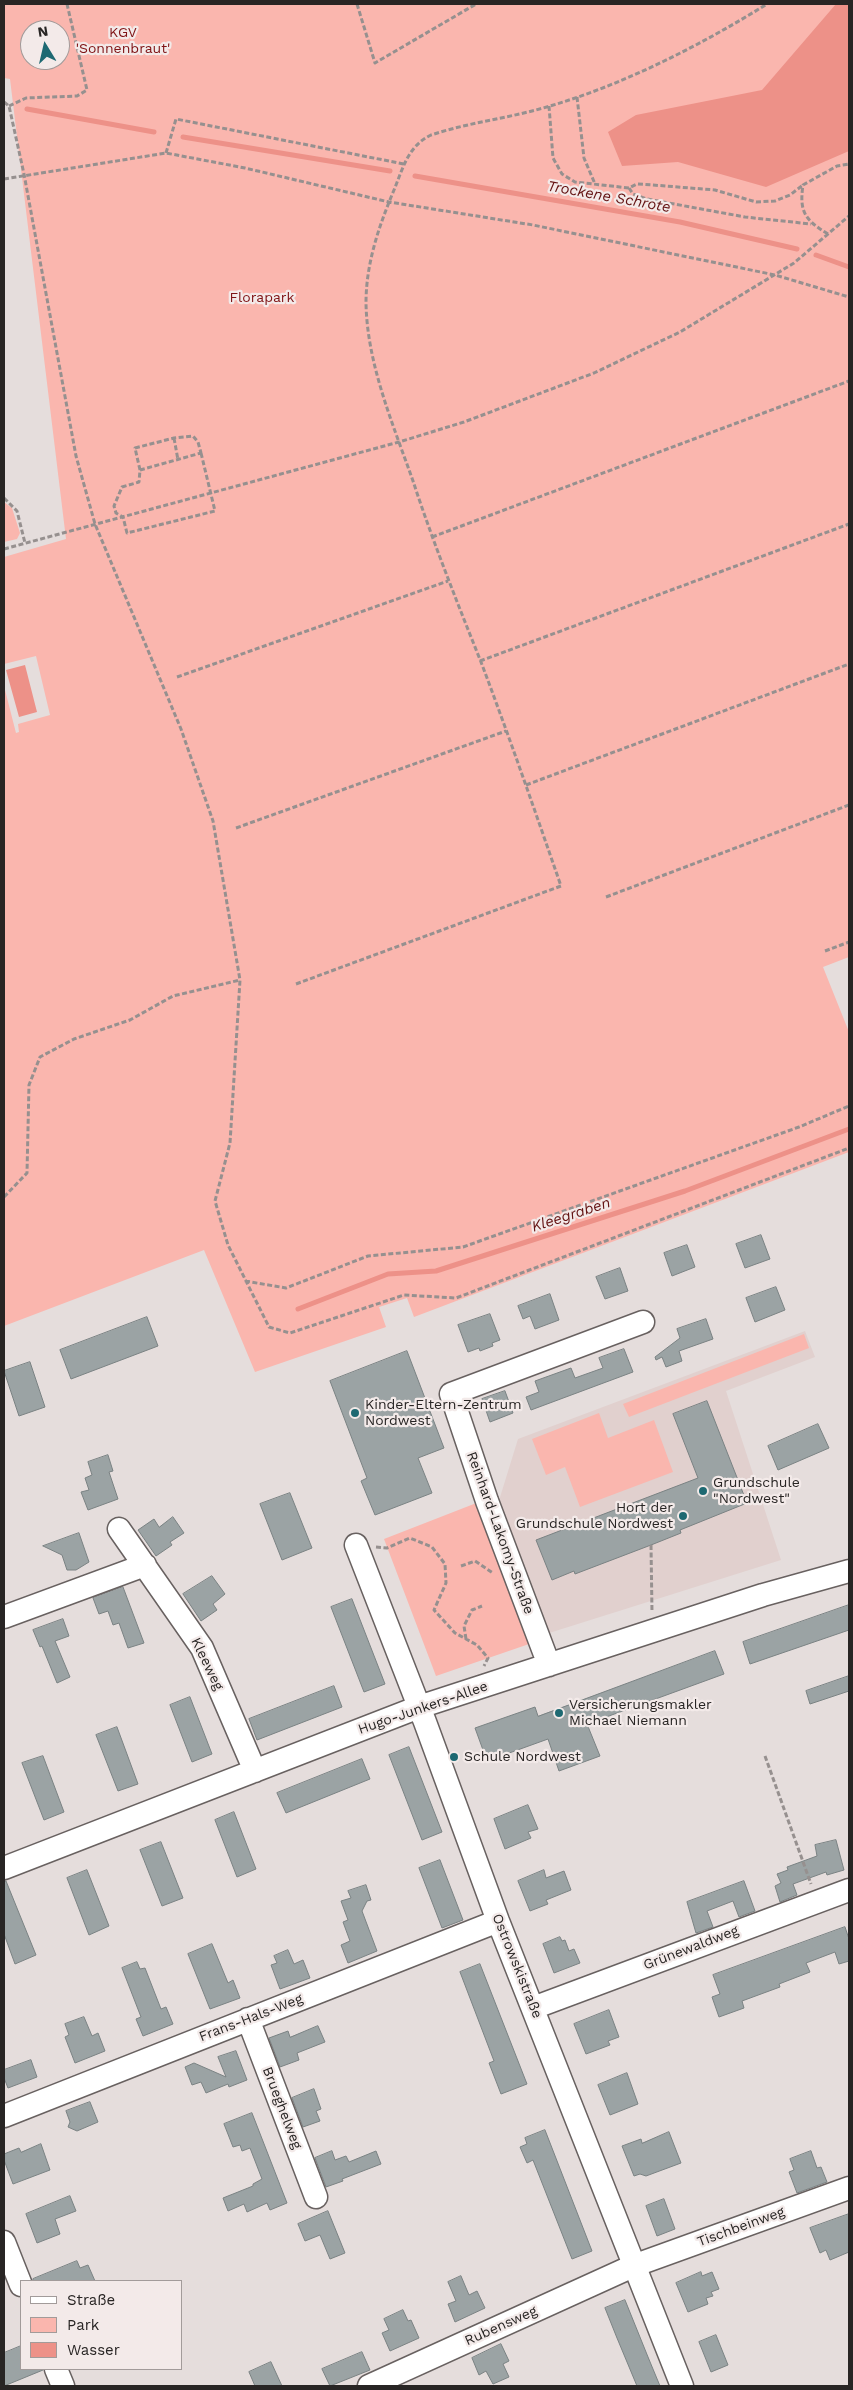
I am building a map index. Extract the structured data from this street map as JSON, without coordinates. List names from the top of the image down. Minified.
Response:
{"streets":{"street":["Reinhard-Lakomy-Straße","Kleeweg","Hugo-Junkers-Allee","Grünewaldweg","Ostrowskistraße","Frans-Hals-Weg","Brueghelweg","Tischbeinweg","Rubensweg"]},"crossings":[["Reinhard-Lakomy-Straße","Hugo-Junkers-Allee"],["Kleeweg","Hugo-Junkers-Allee"],["Hugo-Junkers-Allee","Ostrowskistraße"],["Grünewaldweg","Ostrowskistraße"],["Ostrowskistraße","Frans-Hals-Weg"],["Ostrowskistraße","Tischbeinweg"],["Ostrowskistraße","Rubensweg"],["Frans-Hals-Weg","Brueghelweg"],["Tischbeinweg","Rubensweg"]],"water":["Trockene Schrote","Kleegraben"],"parks":["KGV 'Sonnenbraut'","Florapark"],"places":["Kinder-Eltern-Zentrum Nordwest","Grundschule \"Nordwest\"","Hort der Grundschule Nordwest","Versicherungsmakler Michael Niemann","Schule Nordwest"],"legend":["Straße","Park","Wasser"],"north":"top"}
